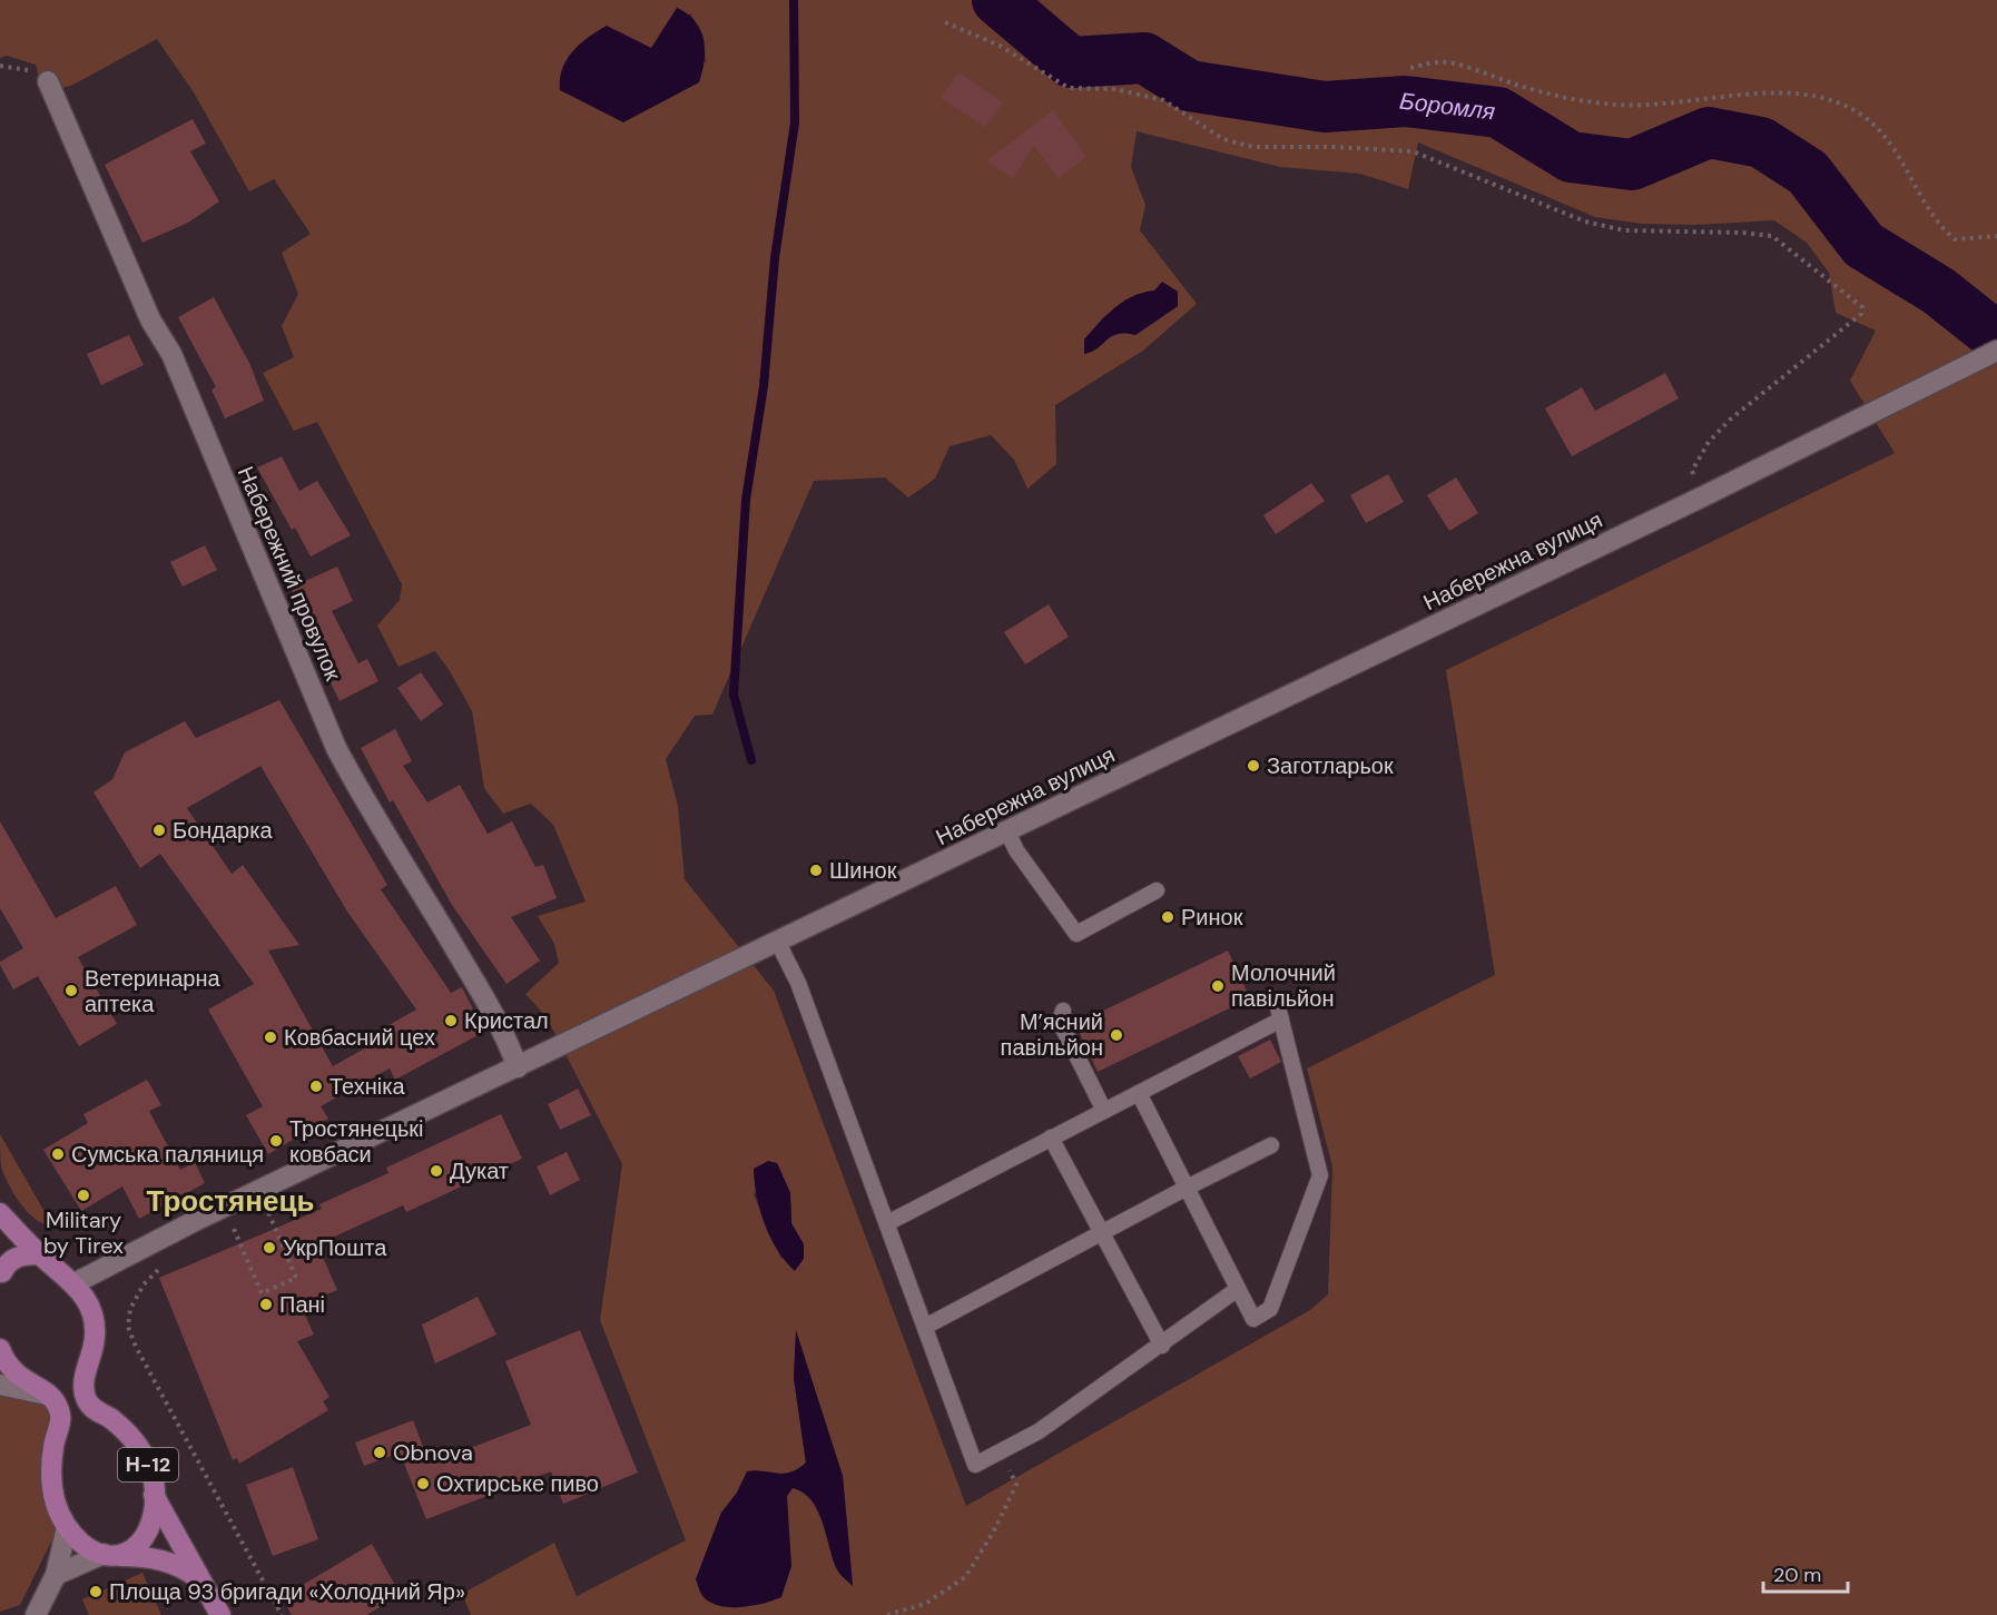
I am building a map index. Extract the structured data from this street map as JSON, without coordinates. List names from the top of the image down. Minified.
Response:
{"streets":{"main road":["Набережна вулиця","Набережний провулок","Н-12"]},"crossings":[["Набережна вулиця","Набережний провулок"],["Набережна вулиця","Н-12"]],"districts":["Тростянець"],"water":["Боромля"],"places":["Заготларьок","Бондарка","Шинок","Ринок","Молочний павільйон","Ветеринарна аптека","Кристал","М’ясний павільйон","Ковбасний цех","Техніка","Тростянецькі ковбаси","Сумська паляниця","Дукат","Military by Tirex","УкрПошта","Пані","Obnova","Охтирське пиво","Площа 93 бригади «Холодний Яр»"],"scale_bar":"20 m"}
